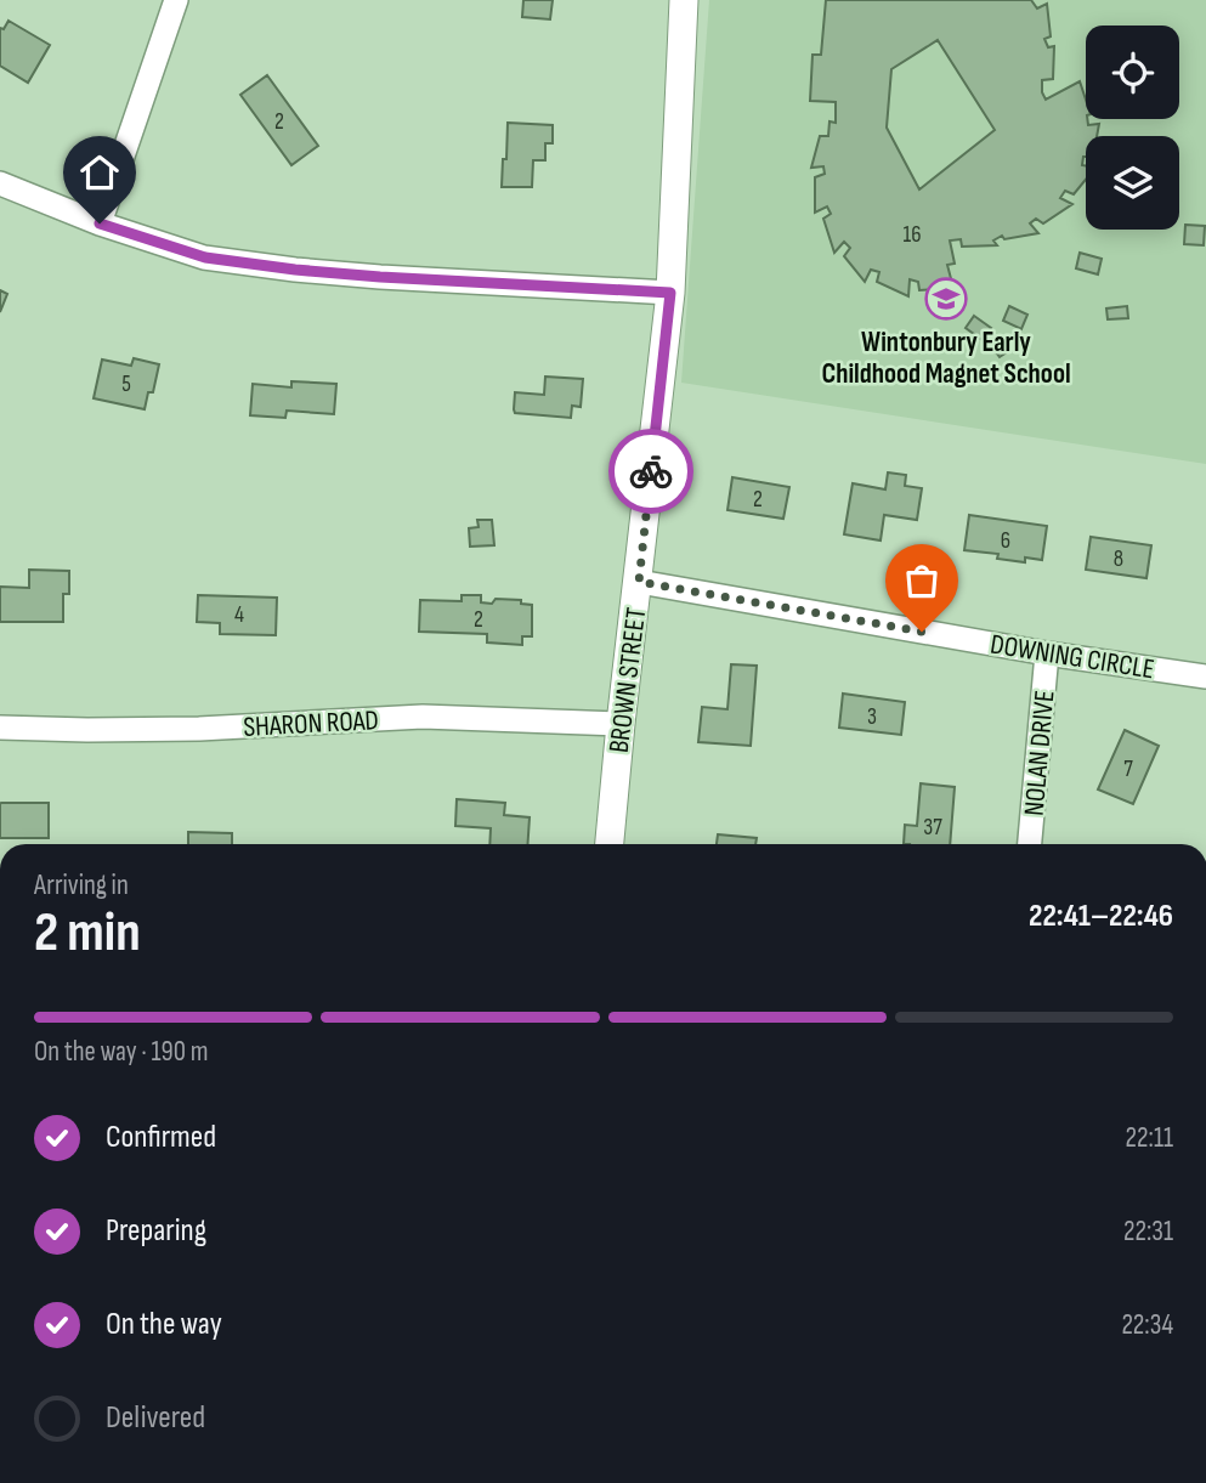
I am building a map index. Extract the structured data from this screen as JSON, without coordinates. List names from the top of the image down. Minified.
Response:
{"streets":{"street":["DOWNING CIRCLE","BROWN STREET","SHARON ROAD","NOLAN DRIVE"]},"crossings":[["DOWNING CIRCLE","BROWN STREET"],["DOWNING CIRCLE","NOLAN DRIVE"],["BROWN STREET","SHARON ROAD"]],"places":{"school or university":["Wintonbury Early Childhood Magnet School"]},"house_numbers":["2","16","5","2","6","8","4","2","3","7","37"],"page":{"heading":["2 min","Arriving in","22:41–22:46"],"bar":"On the way · 190 m","list":[["Confirmed","22:11"],["Preparing","22:31"],["On the way","22:34"],"Delivered"]}}
